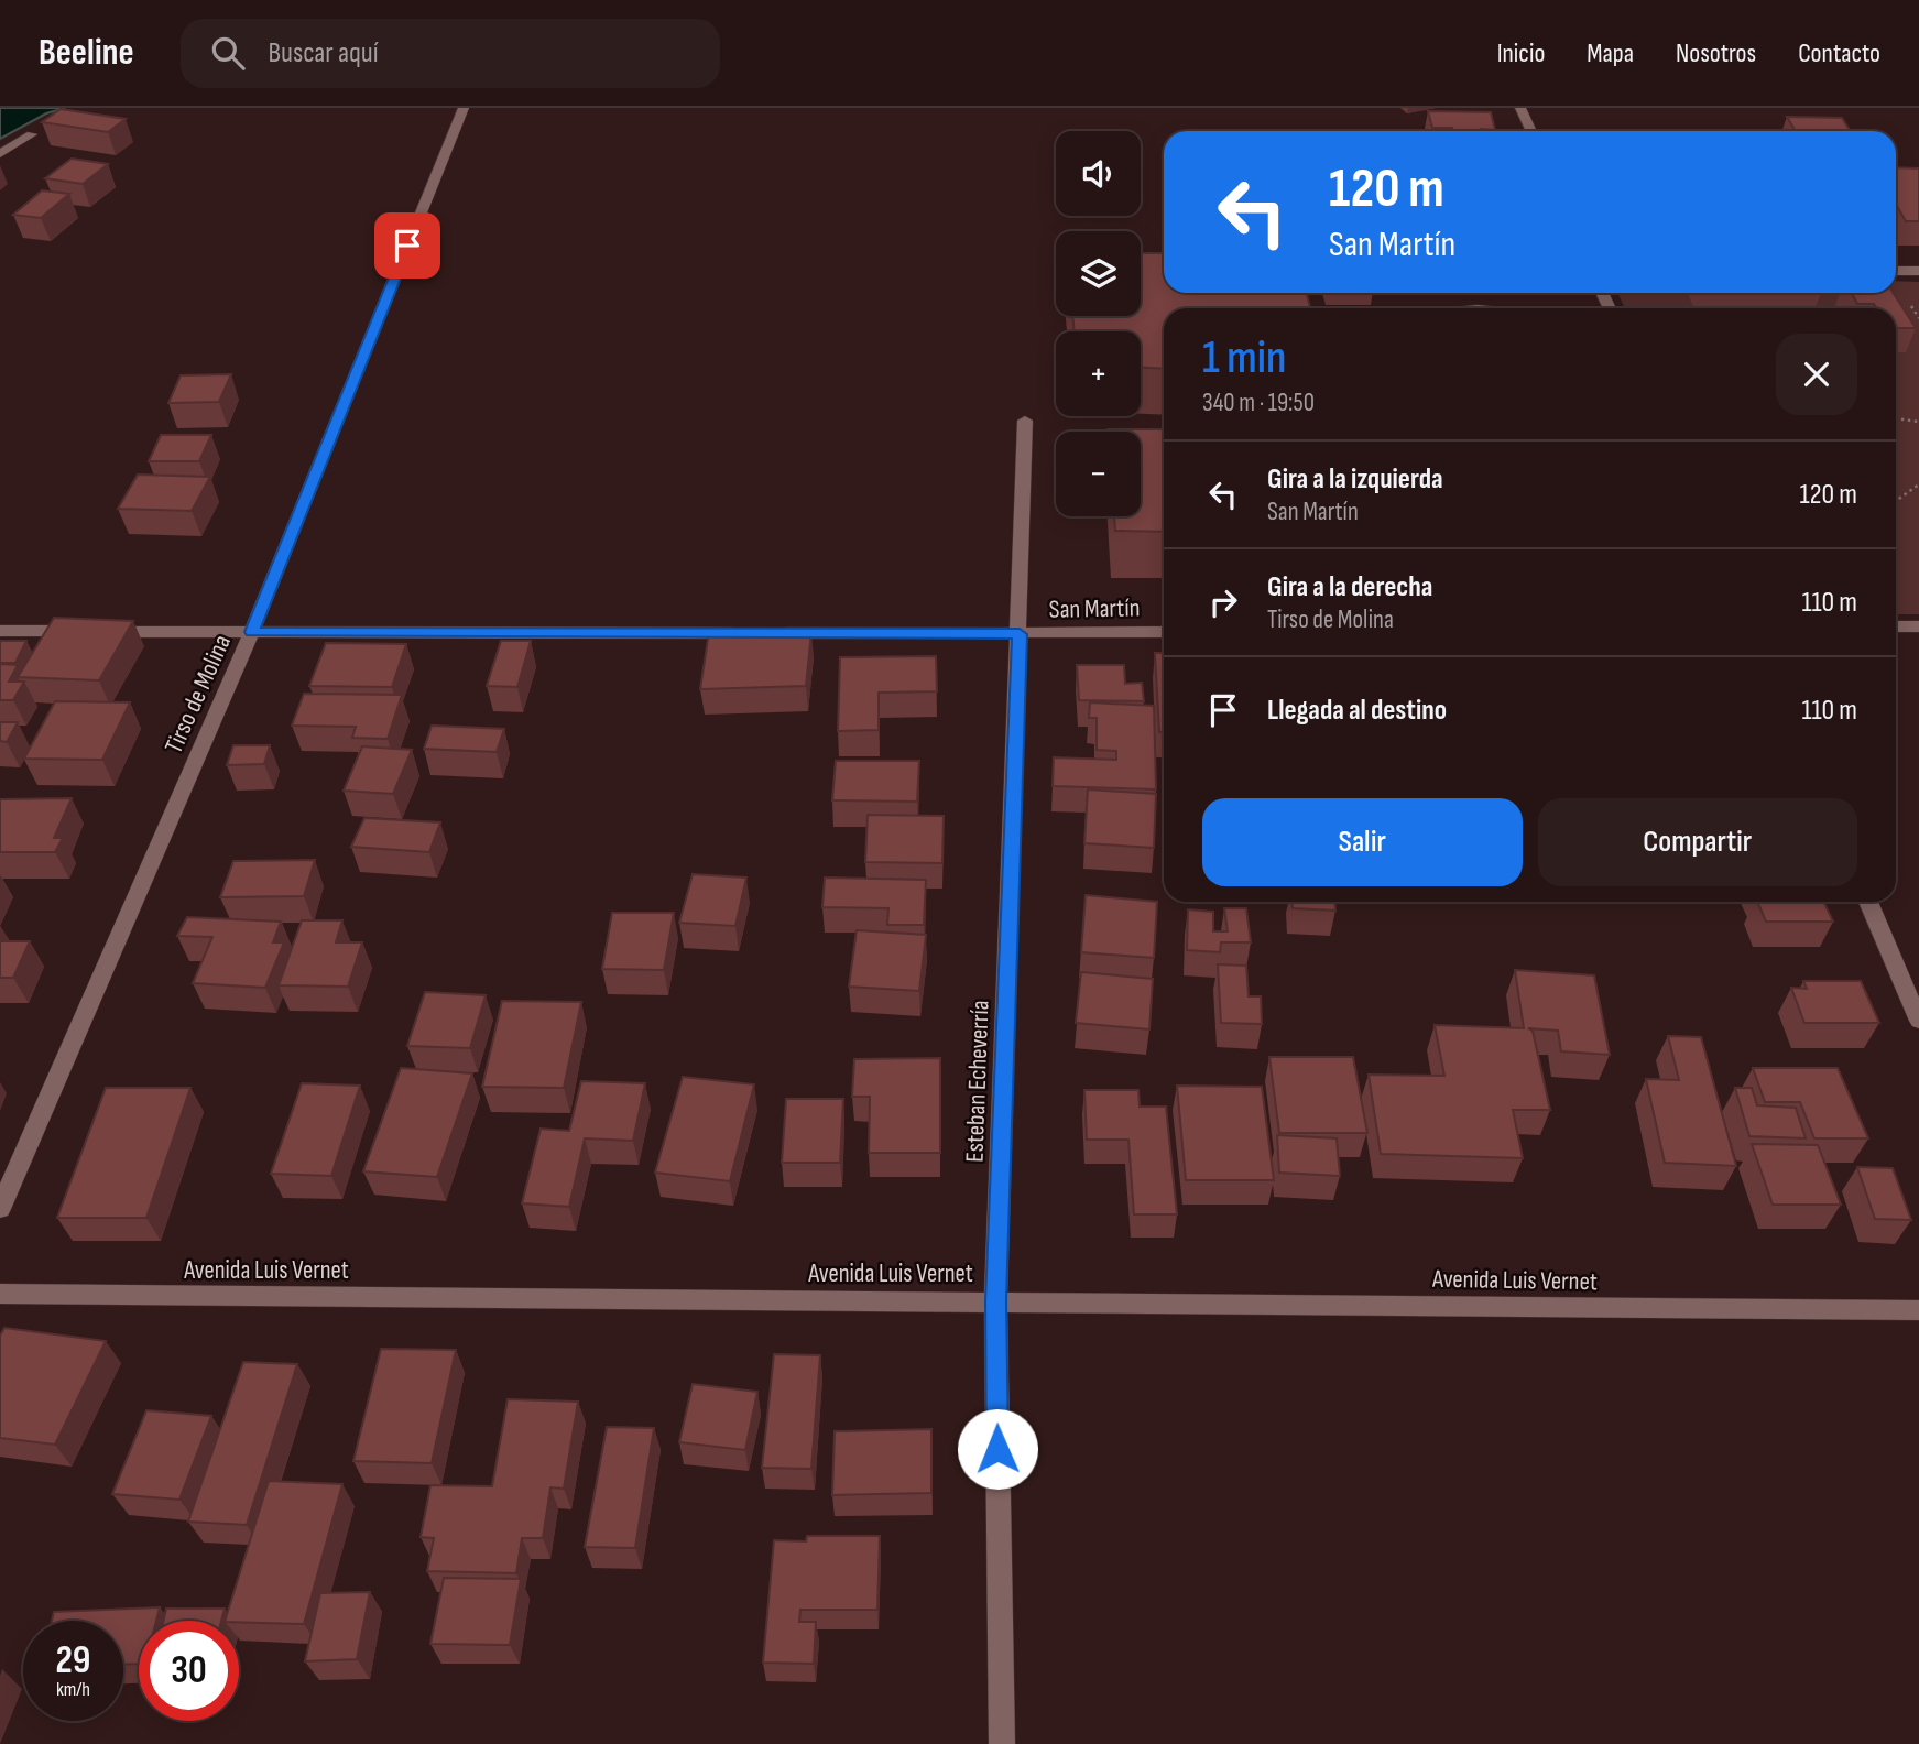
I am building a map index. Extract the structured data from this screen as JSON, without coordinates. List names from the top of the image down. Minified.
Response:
{"streets":{"street":["San Martín","Tirso de Molina","Esteban Echeverría","Avenida Luis Vernet"]},"crossings":[["San Martín","Esteban Echeverría"],["Esteban Echeverría","Avenida Luis Vernet"]],"page":{"header":"Beeline","search":"Buscar aquí","nav":["Inicio","Mapa","Nosotros","Contacto"],"map_buttons":["+","−"],"turn":["120 m","San Martín"],"heading":["1 min","340 m · 19:50"],"list":[{"name":"Gira a la izquierda","note":"San Martín","value":"120 m"},{"name":"Gira a la derecha","note":"Tirso de Molina","value":"110 m"},{"name":"Llegada al destino","value":"110 m"}],"buttons":["Salir","Compartir"],"speed":"29 km/h","limit":"30"}}
